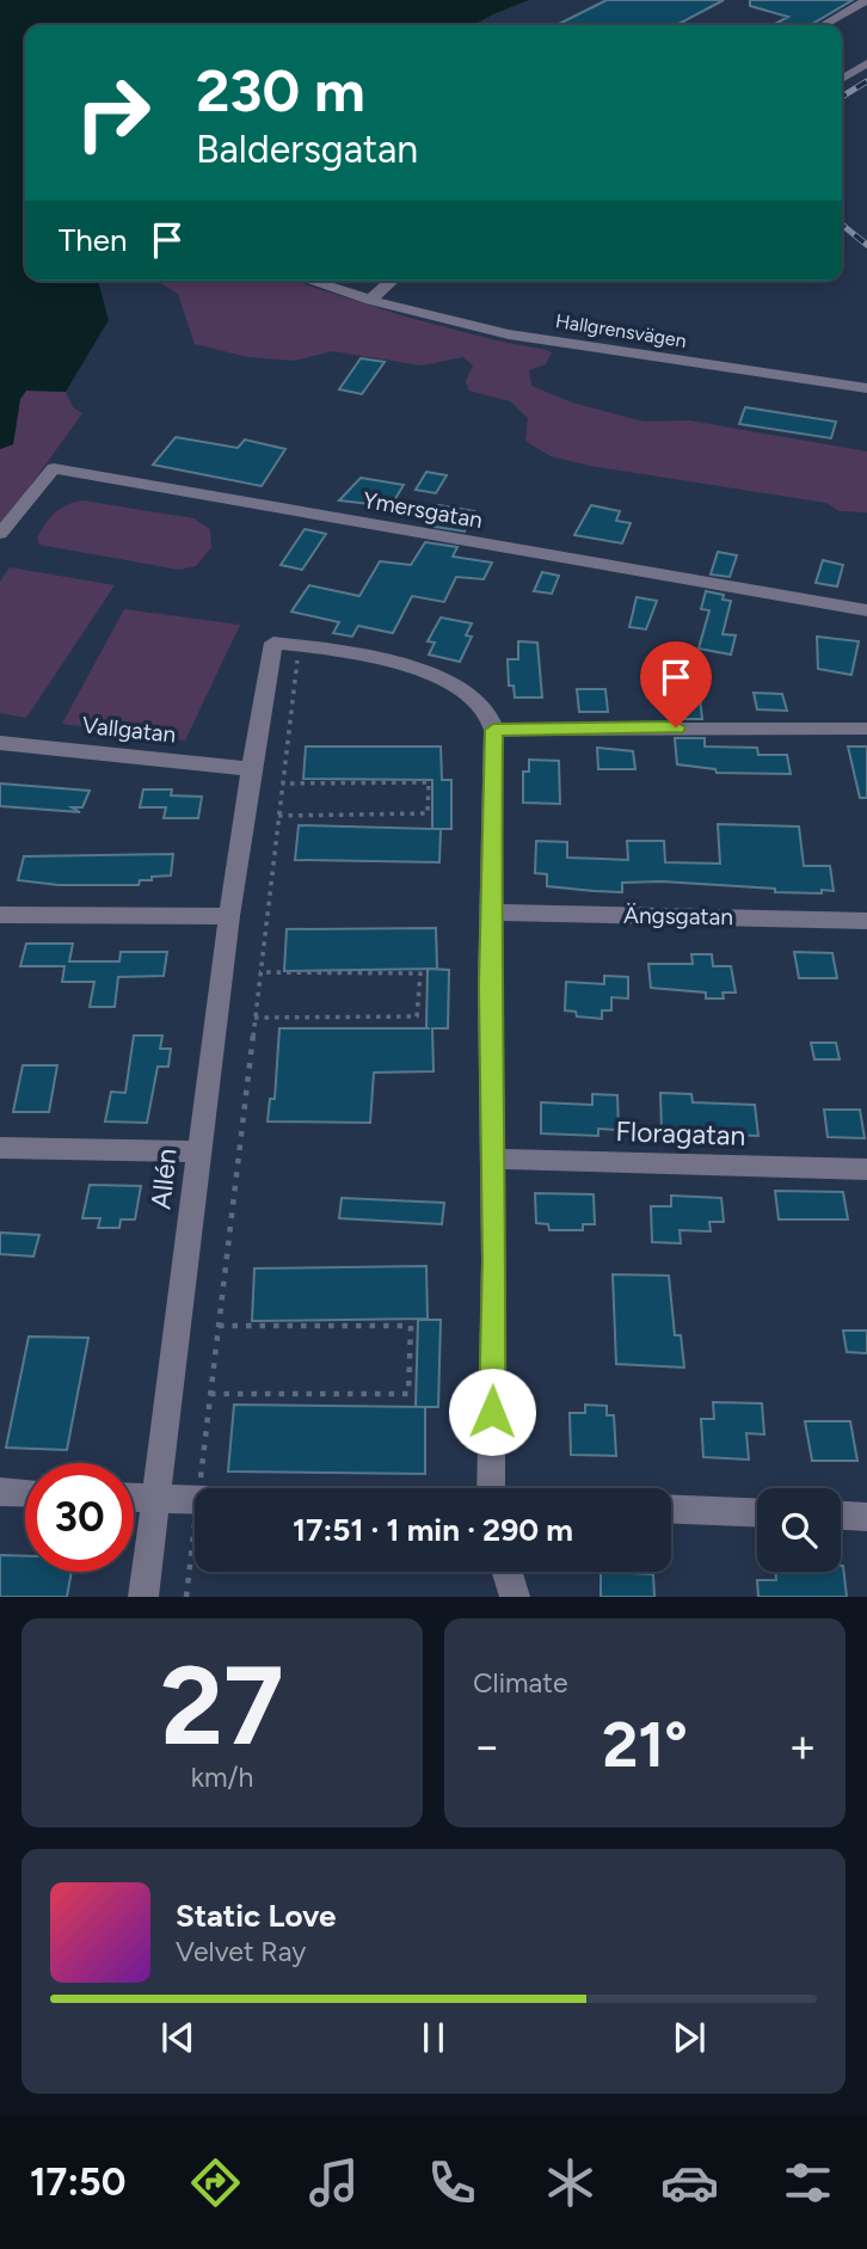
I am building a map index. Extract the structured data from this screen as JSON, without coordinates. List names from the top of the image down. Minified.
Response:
{"streets":{"street":["Hallgrensvägen","Ymersgatan","Vallgatan","Ängsgatan","Floragatan","Allén"]},"crossings":[["Vallgatan","Allén"]],"page":{"turn":["230 m","Baldersgatan"],"then":"Then","limit":"30","trip":"17:51 · 1 min · 290 m","tile":[["27","km/h"],"Climate"],"heat":["−","21°","+"],"song":["Static Love","Velvet Ray"],"tabs":"17:50"}}
